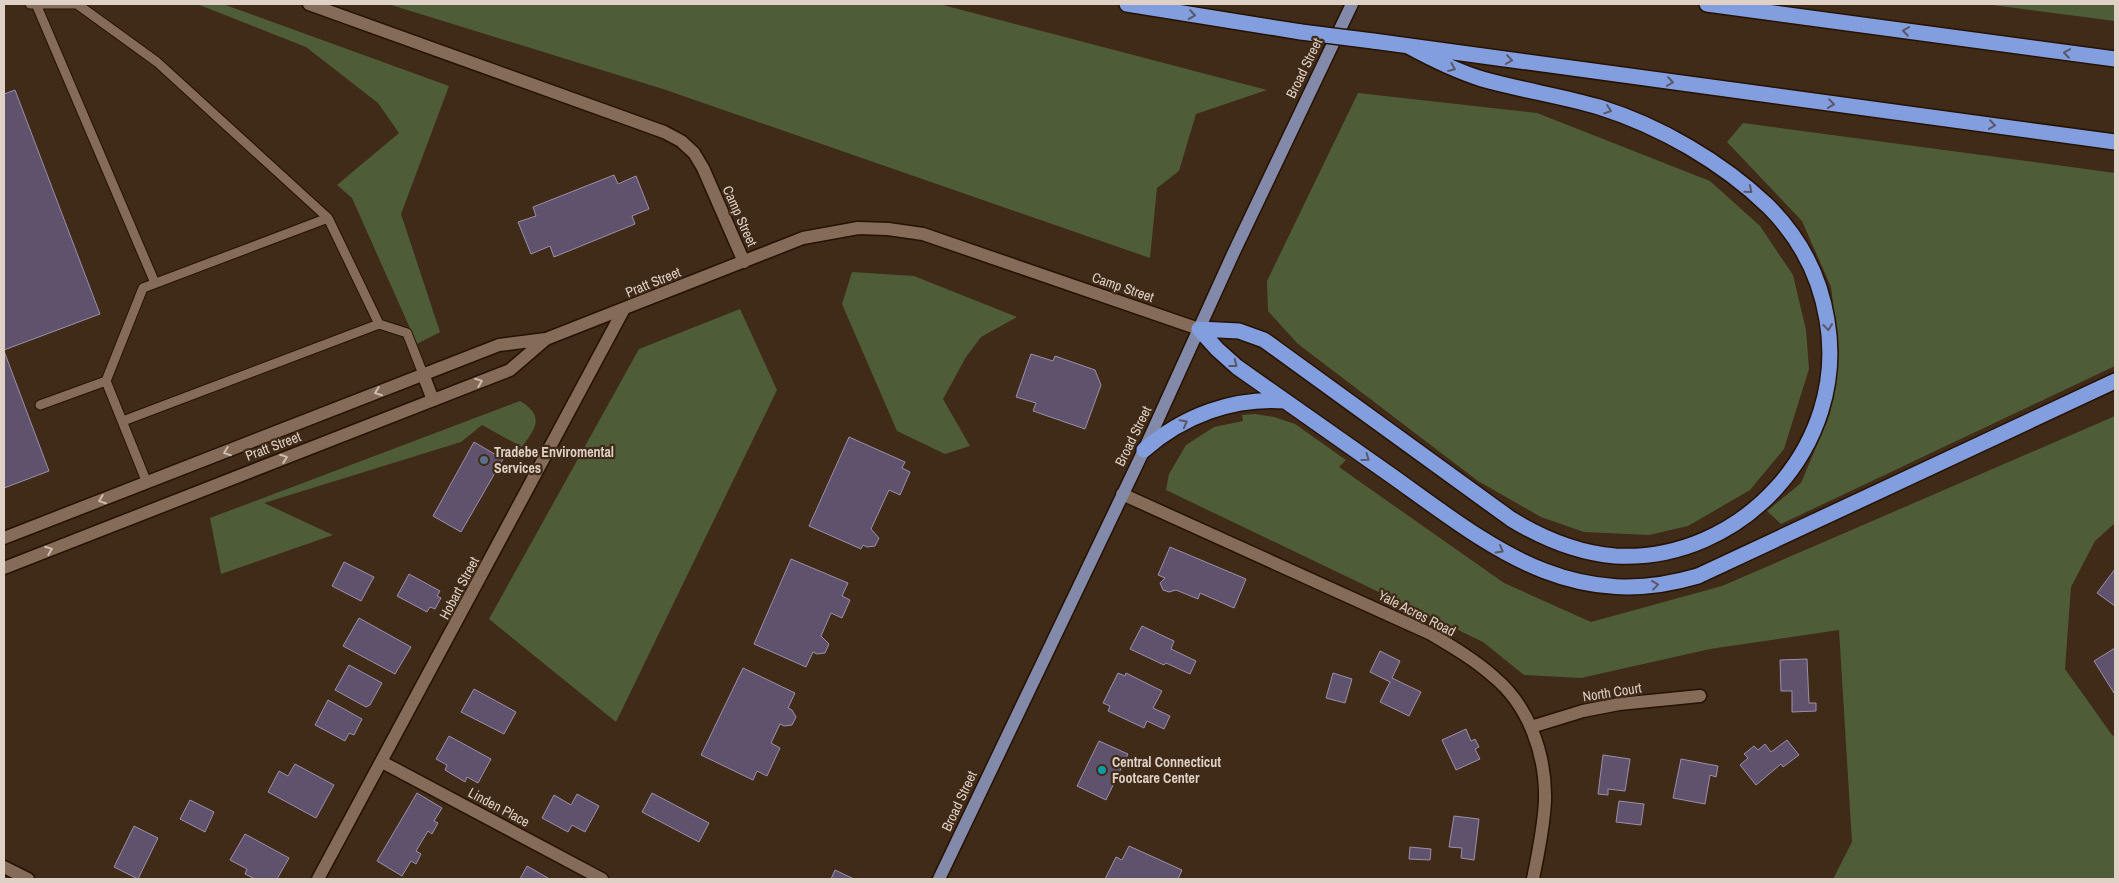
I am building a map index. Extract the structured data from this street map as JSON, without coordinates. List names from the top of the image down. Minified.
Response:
{"streets":{"main road":["Broad Street"],"street":["Camp Street","Pratt Street","Hobart Street","Yale Acres Road","North Court","Linden Place"]},"crossings":[["Broad Street","Camp Street"],["Broad Street","Yale Acres Road"],["Camp Street","Pratt Street"],["Pratt Street","Hobart Street"],["Hobart Street","Linden Place"],["Yale Acres Road","North Court"]],"places":["Tradebe Enviromental Services","Central Connecticut Footcare Center"]}
